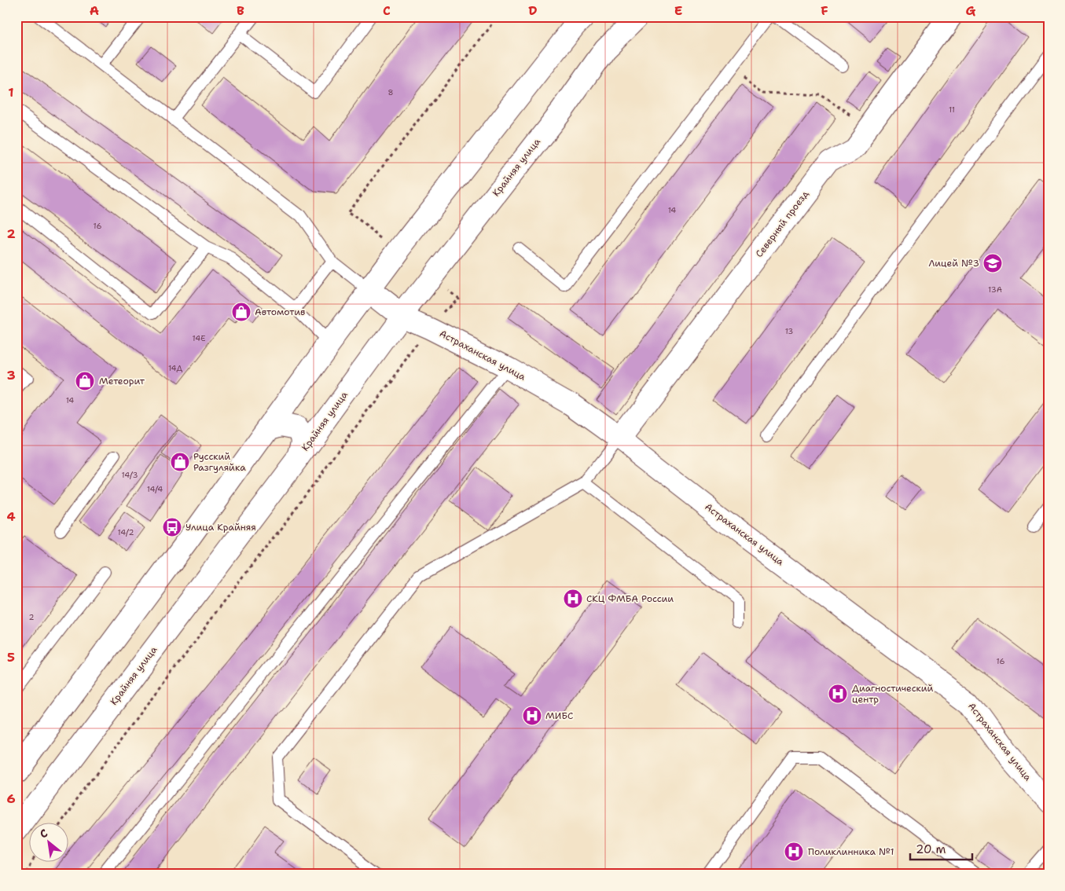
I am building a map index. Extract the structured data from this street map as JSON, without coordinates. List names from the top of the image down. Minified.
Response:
{"streets":{"main road":["Крайняя улица","Северный проезд","Астраханская улица"]},"crossings":[["Крайняя улица","Астраханская улица"],["Северный проезд","Астраханская улица"]],"places":{"school or university":["Лицей №3"],"shop":["Автомотив","Метеорит","Русский Разгуляйка"],"bus stop":["Улица Крайняя"],"hospital":["СКЦ ФМБА России","Диагностический центр","МИБС","Поликлинника №1"]},"house_numbers":["8","11","14","16","13А","13","14Е","14Д","14","14/3","14/4","14/2","2","16"],"scale_bar":"20 m","north":"top left","grid":{"columns":["A","B","C","D","E","F","G"],"rows":["1","2","3","4","5","6"]}}
